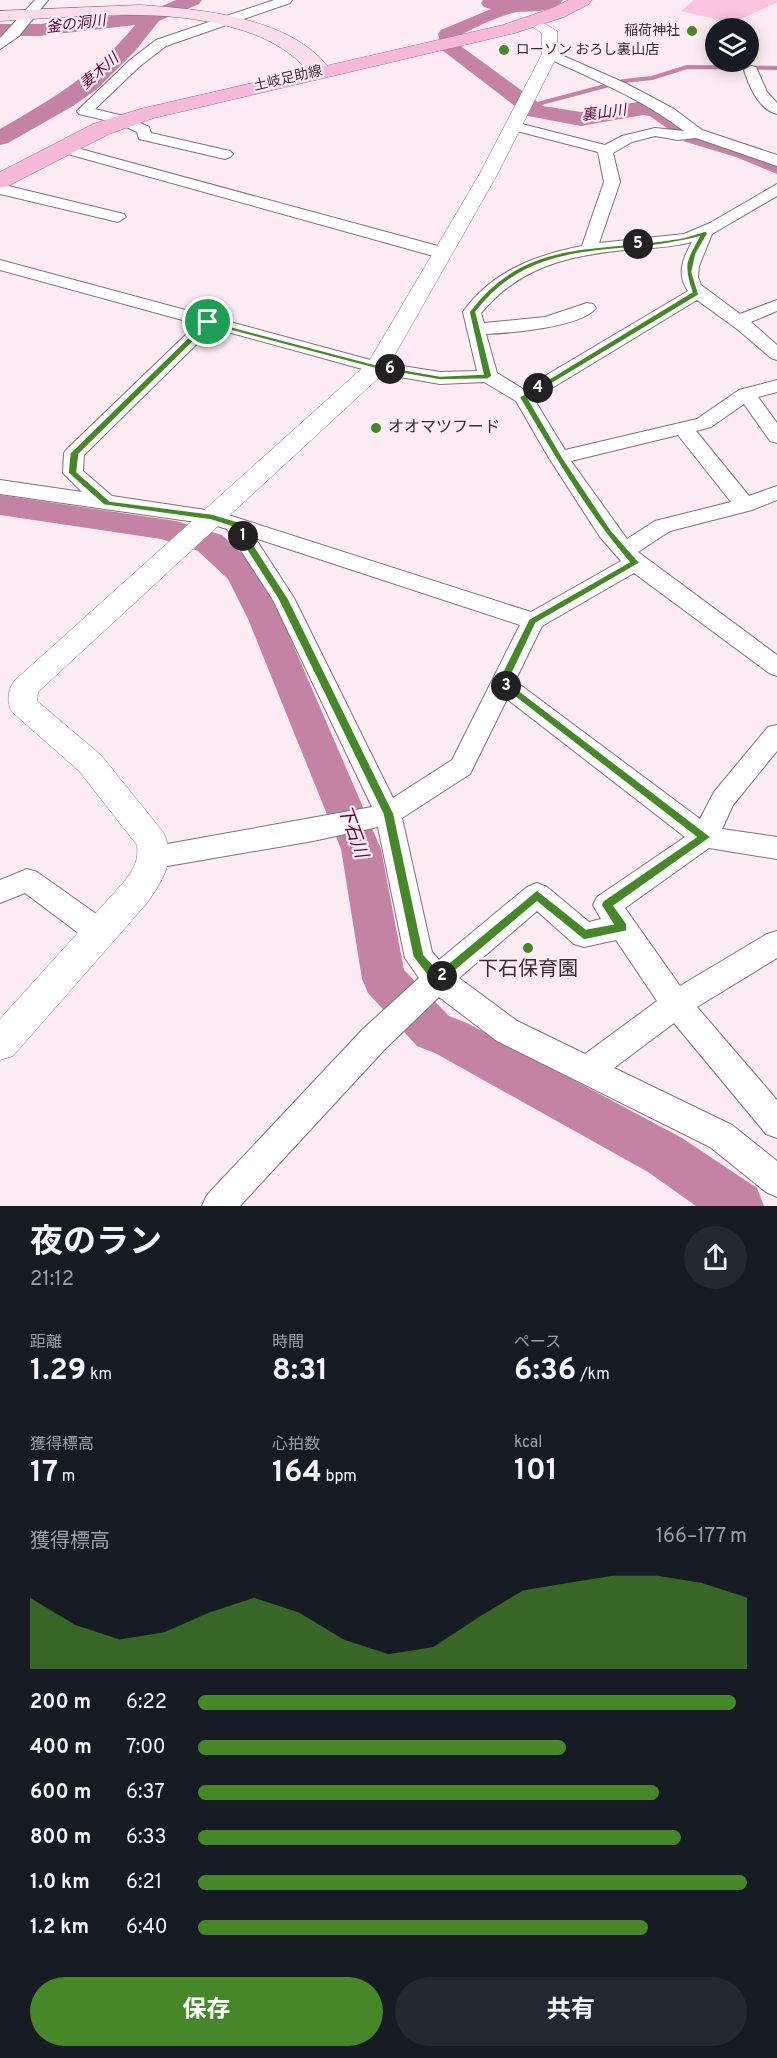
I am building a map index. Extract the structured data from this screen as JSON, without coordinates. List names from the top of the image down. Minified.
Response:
{"streets":{"main road":["土岐足助線"]},"water":["釜の洞川","妻木川","裏山川","下石川"],"places":["稲荷神社","ローソン おろし裏山店","オオマツフード","下石保育園"],"page":{"pins":["5","6","4","1","3","2"],"heading":["夜のラン","21:12"],"stats":[["距離","1.29 km"],["時間","8:31"],["ペース","6:36 /km"],["獲得標高","17 m"],["心拍数","164 bpm"],["kcal","101"]],"chart":["獲得標高","166–177 m"],"list":[{"name":"200 m","note":"6:22"},{"name":"400 m","note":"7:00"},{"name":"600 m","note":"6:37"},{"name":"800 m","note":"6:33"},{"name":"1.0 km","note":"6:21"},{"name":"1.2 km","note":"6:40"}],"buttons":["保存","共有"]}}
